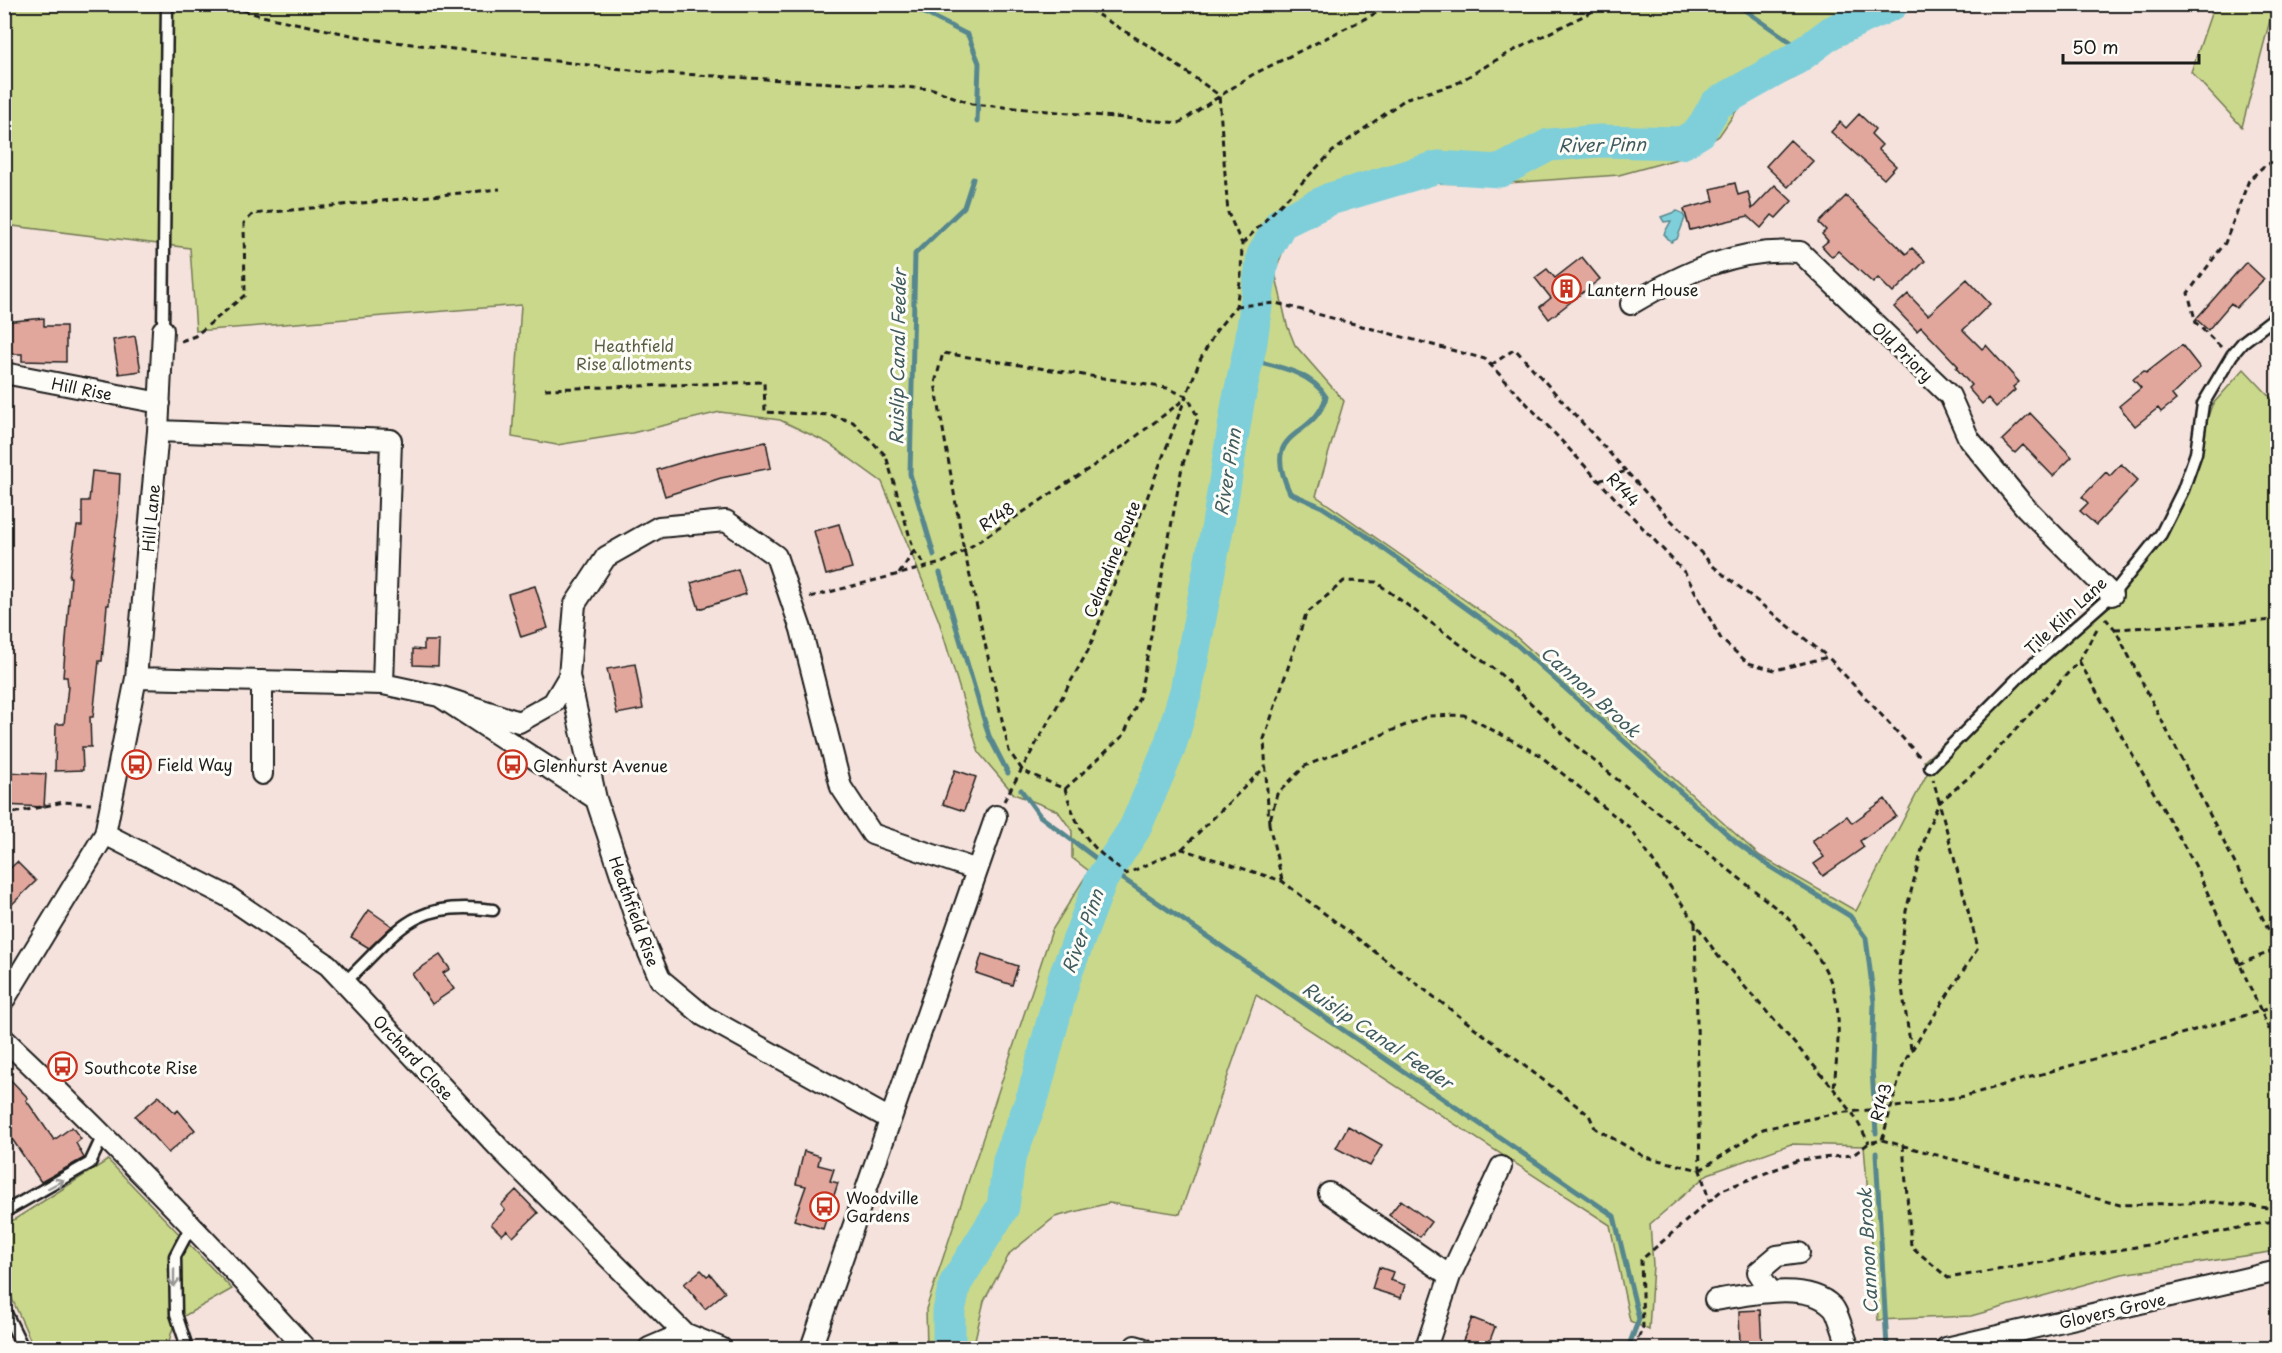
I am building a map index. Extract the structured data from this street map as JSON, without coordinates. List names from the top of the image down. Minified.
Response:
{"streets":{"street":["Old Priory","Hill Rise","Hill Lane","Heathfield Rise","Orchard Close","Glovers Grove"],"lane":["Tile Kiln Lane"],"path":["R144","R148","Celandine Route","R143"]},"crossings":[["Old Priory","Tile Kiln Lane"],["Hill Rise","Hill Lane"],["R144","Celandine Route"],["R148","Celandine Route"],["Hill Lane","Orchard Close"],["Tile Kiln Lane","R143"]],"water":["River Pinn","Ruislip Canal Feeder","Cannon Brook"],"parks":["Heathfield Rise allotments"],"places":{"building":["Lantern House"],"bus stop":["Field Way","Glenhurst Avenue","Southcote Rise","Woodville Gardens"]},"scale_bar":"50 m"}
